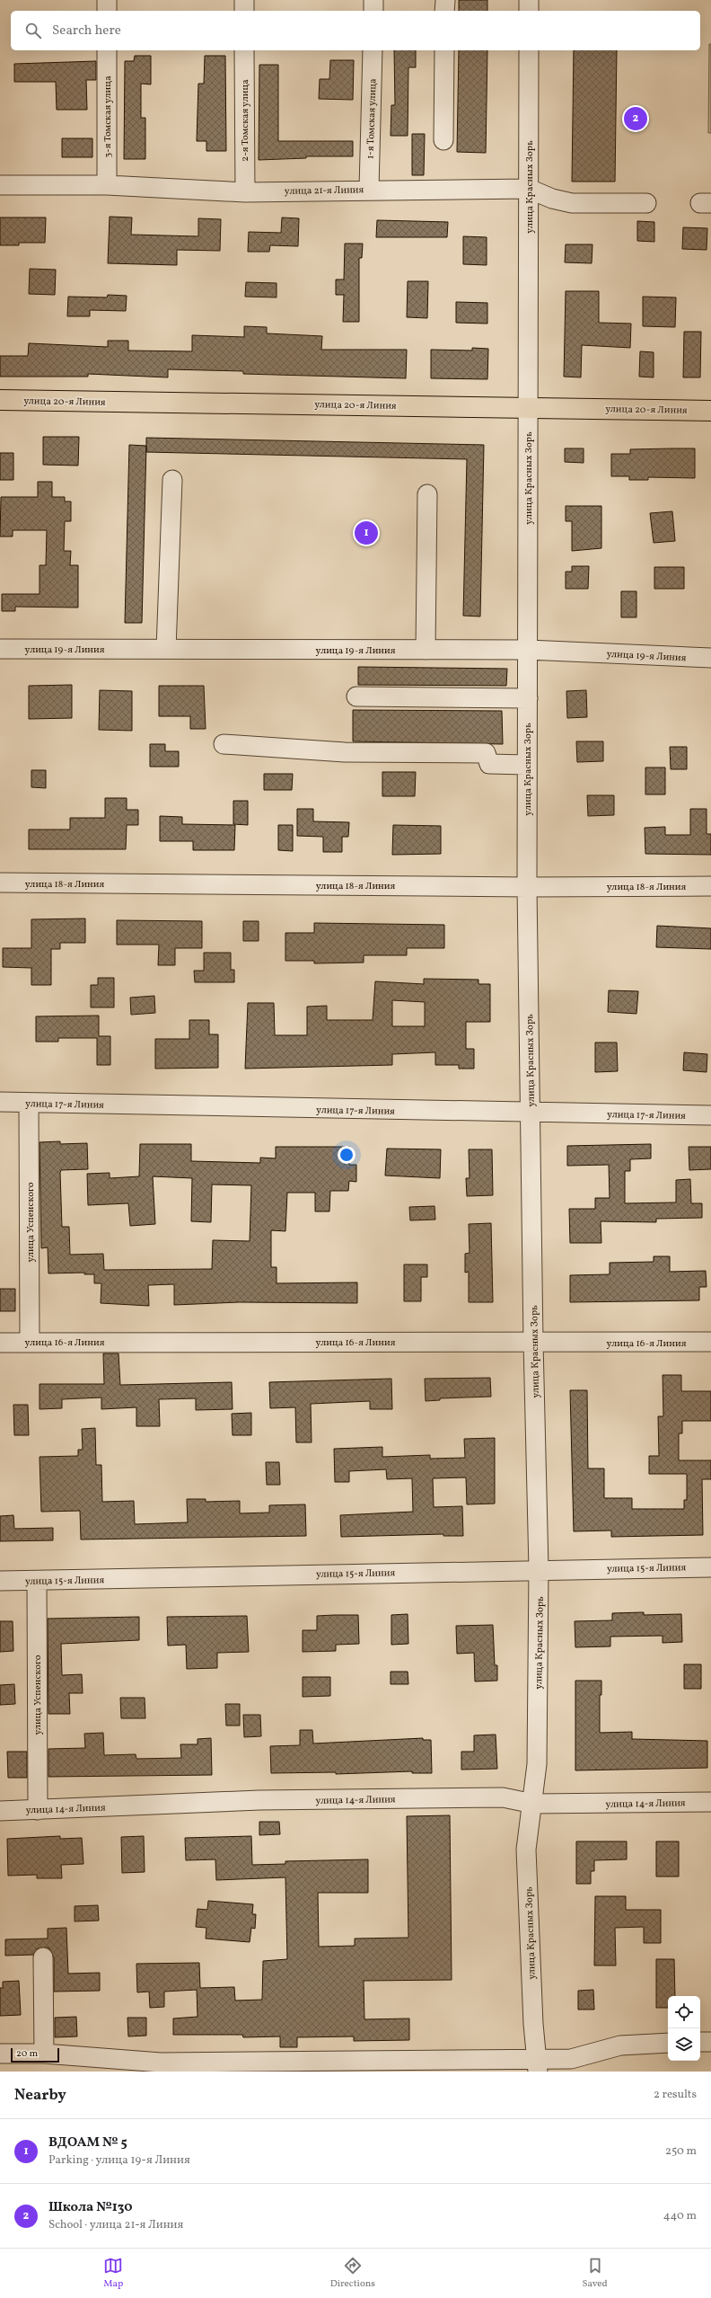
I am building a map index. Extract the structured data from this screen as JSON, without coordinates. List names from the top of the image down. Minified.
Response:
{"streets":{"main road":["улица 20-я Линия"],"street":["3-я Томская улица","1-я Томская улица","2-я Томская улица","улица Красных Зорь","улица 21-я Линия","улица 19-я Линия","улица 18-я Линия","улица 17-я Линия","улица Успенского","улица 16-я Линия","улица 15-я Линия","улица 14-я Линия"]},"crossings":[["3-я Томская улица","улица 21-я Линия"],["1-я Томская улица","улица 21-я Линия"],["2-я Томская улица","улица 21-я Линия"],["улица Красных Зорь","улица 21-я Линия"],["улица Красных Зорь","улица 20-я Линия"],["улица Красных Зорь","улица 19-я Линия"],["улица Красных Зорь","улица 18-я Линия"],["улица Красных Зорь","улица 17-я Линия"],["улица Красных Зорь","улица 16-я Линия"],["улица Красных Зорь","улица 15-я Линия"],["улица Красных Зорь","улица 14-я Линия"],["улица 17-я Линия","улица Успенского"],["улица Успенского","улица 16-я Линия"],["улица Успенского","улица 15-я Линия"],["улица Успенского","улица 14-я Линия"]],"scale_bar":"20 m","page":{"search":"Search here","pins":["2","1"],"scale":"20 m","heading":["Nearby","2 results"],"list":[{"mark":"1","name":"ВДОАМ № 5","note":"Parking · улица 19-я Линия","value":"250 m"},{"mark":"2","name":"Школа №130","note":"School · улица 21-я Линия","value":"440 m"}],"nav":["Map","Directions","Saved"]}}
